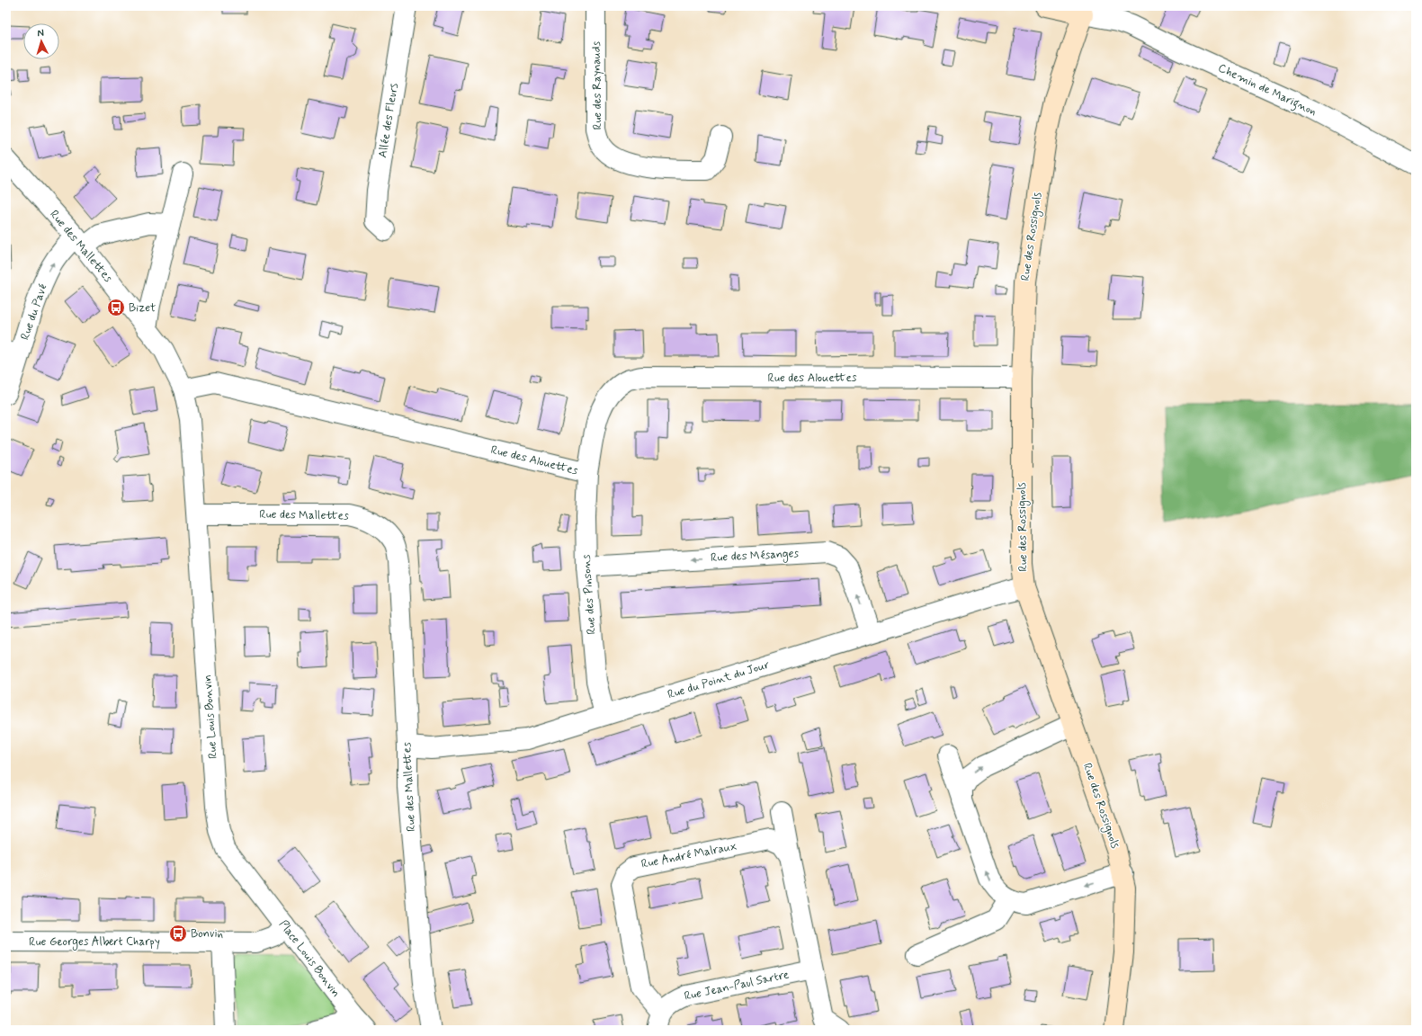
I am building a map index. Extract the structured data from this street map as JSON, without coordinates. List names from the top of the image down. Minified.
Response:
{"streets":{"street":["Rue des Raynauds","Chemin de Marignon","Allée des Fleurs","Rue des Rossignols","Rue des Mallettes","Rue du Pavé","Rue des Alouettes","Rue des Mésanges","Rue des Pinsons","Rue du Point du Jour","Rue Louis Bonvin","Rue André Malraux","Rue Georges Albert Charpy","Place Louis Bonvin","Rue Jean-Paul Sartre"]},"crossings":[["Chemin de Marignon","Rue des Rossignols"],["Rue des Rossignols","Rue des Alouettes"],["Rue des Rossignols","Rue du Point du Jour"],["Rue des Mallettes","Rue du Pavé"],["Rue des Mallettes","Rue des Alouettes"],["Rue des Mallettes","Rue du Point du Jour"],["Rue des Mallettes","Rue Louis Bonvin"],["Rue des Alouettes","Rue des Pinsons"],["Rue des Mésanges","Rue des Pinsons"],["Rue des Mésanges","Rue du Point du Jour"],["Rue des Pinsons","Rue du Point du Jour"],["Rue Louis Bonvin","Place Louis Bonvin"],["Rue André Malraux","Rue Jean-Paul Sartre"],["Rue Georges Albert Charpy","Place Louis Bonvin"]],"one_way":["Rue du Pavé","Rue des Mésanges"],"places":{"bus stop":["Bizet","Bonvin"]},"north":"top"}
